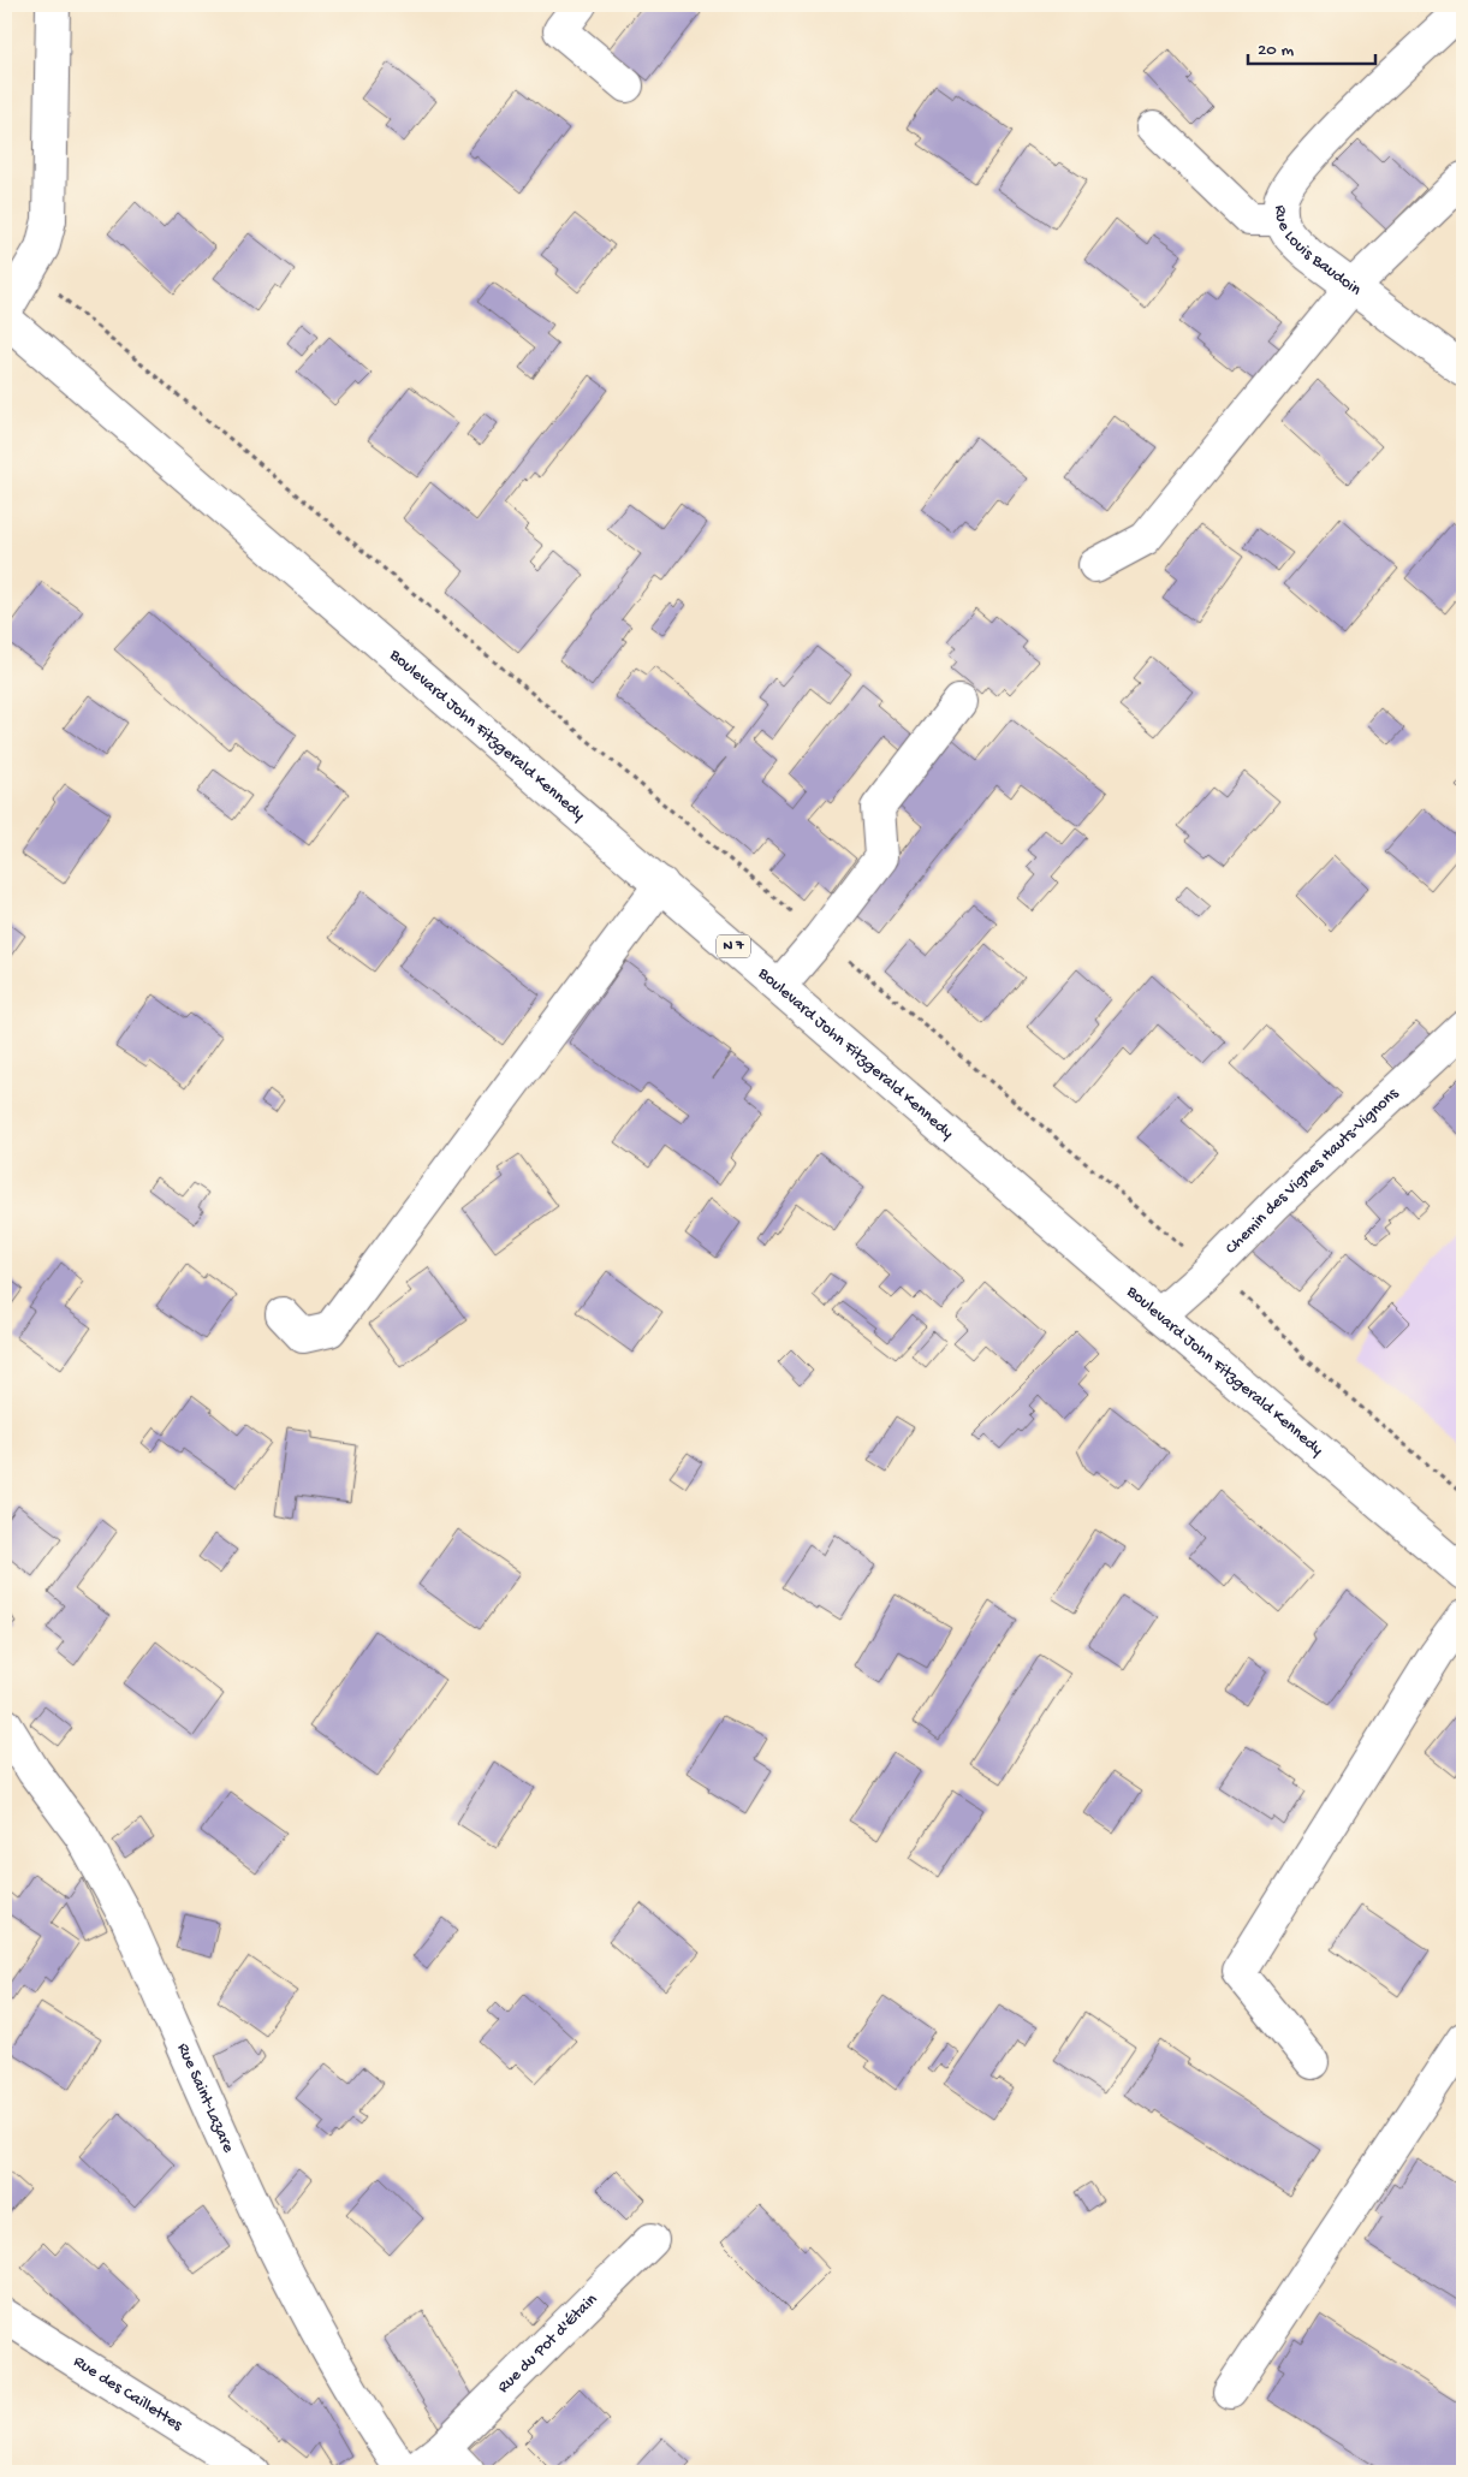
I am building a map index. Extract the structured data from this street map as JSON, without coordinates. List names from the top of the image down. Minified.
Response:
{"streets":{"street":["Rue Louis Baudoin","Boulevard John Fitzgerald Kennedy","N 7","Chemin des Vignes Hauts-Vignons","Rue Saint-Lazare","Rue du Pot d'Étain","Rue des Caillettes"]},"crossings":[["Boulevard John Fitzgerald Kennedy","Chemin des Vignes Hauts-Vignons"]],"scale_bar":"20 m"}
